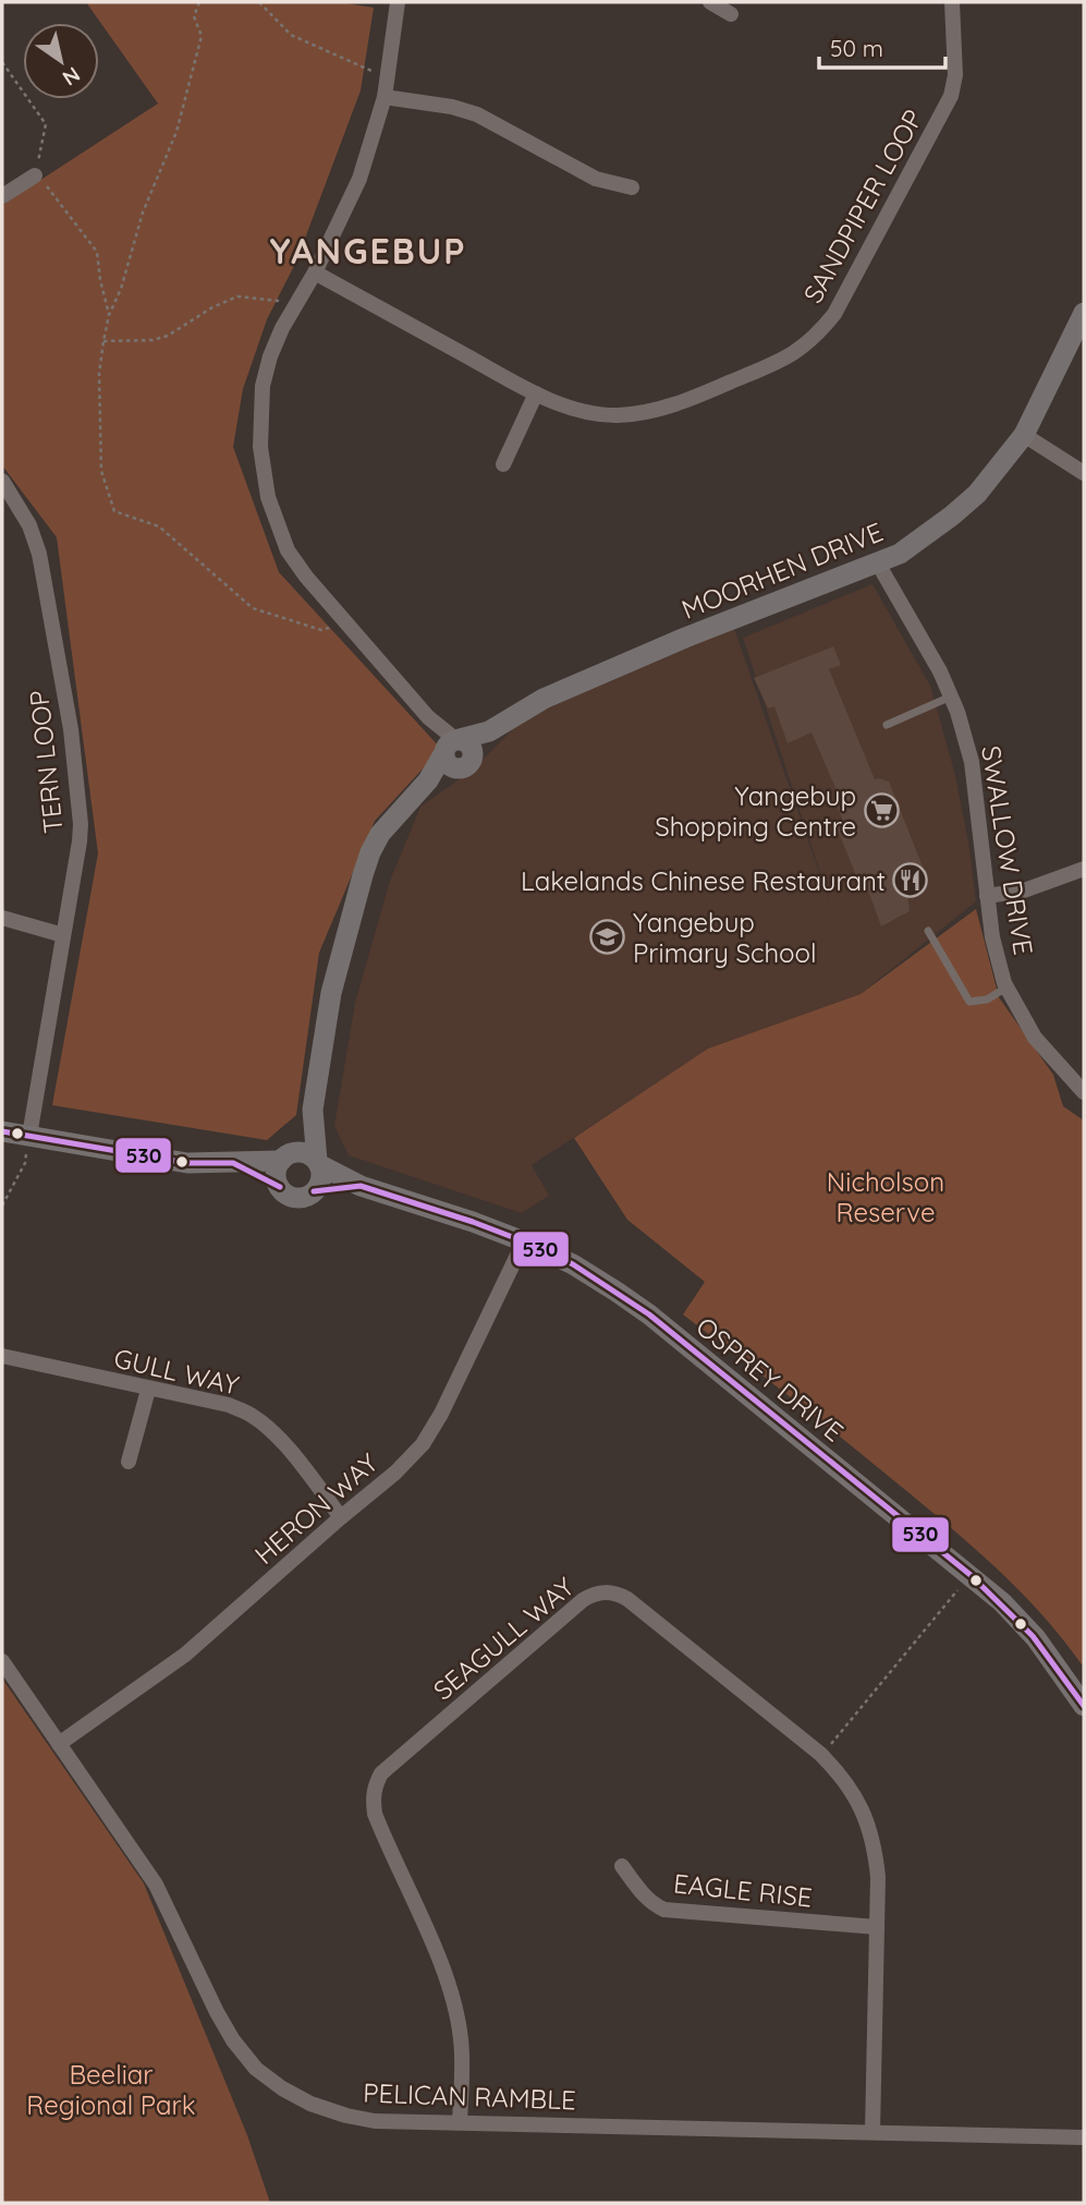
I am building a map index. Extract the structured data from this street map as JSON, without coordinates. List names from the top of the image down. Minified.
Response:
{"streets":{"street":["SANDPIPER LOOP","MOORHEN DRIVE","TERN LOOP","SWALLOW DRIVE","GULL WAY","OSPREY DRIVE","HERON WAY","SEAGULL WAY","EAGLE RISE","PELICAN RAMBLE"]},"crossings":[["MOORHEN DRIVE","SWALLOW DRIVE"],["MOORHEN DRIVE","OSPREY DRIVE"],["GULL WAY","HERON WAY"],["OSPREY DRIVE","HERON WAY"],["HERON WAY","PELICAN RAMBLE"],["SEAGULL WAY","EAGLE RISE"],["SEAGULL WAY","PELICAN RAMBLE"]],"districts":["YANGEBUP"],"parks":["Nicholson Reserve","Beeliar Regional Park"],"places":{"supermarket":["Yangebup Shopping Centre"],"restaurant":["Lakelands Chinese Restaurant"],"school or university":["Yangebup Primary School"]},"lines":["transit line 530"],"scale_bar":"50 m","north":"bottom right"}
